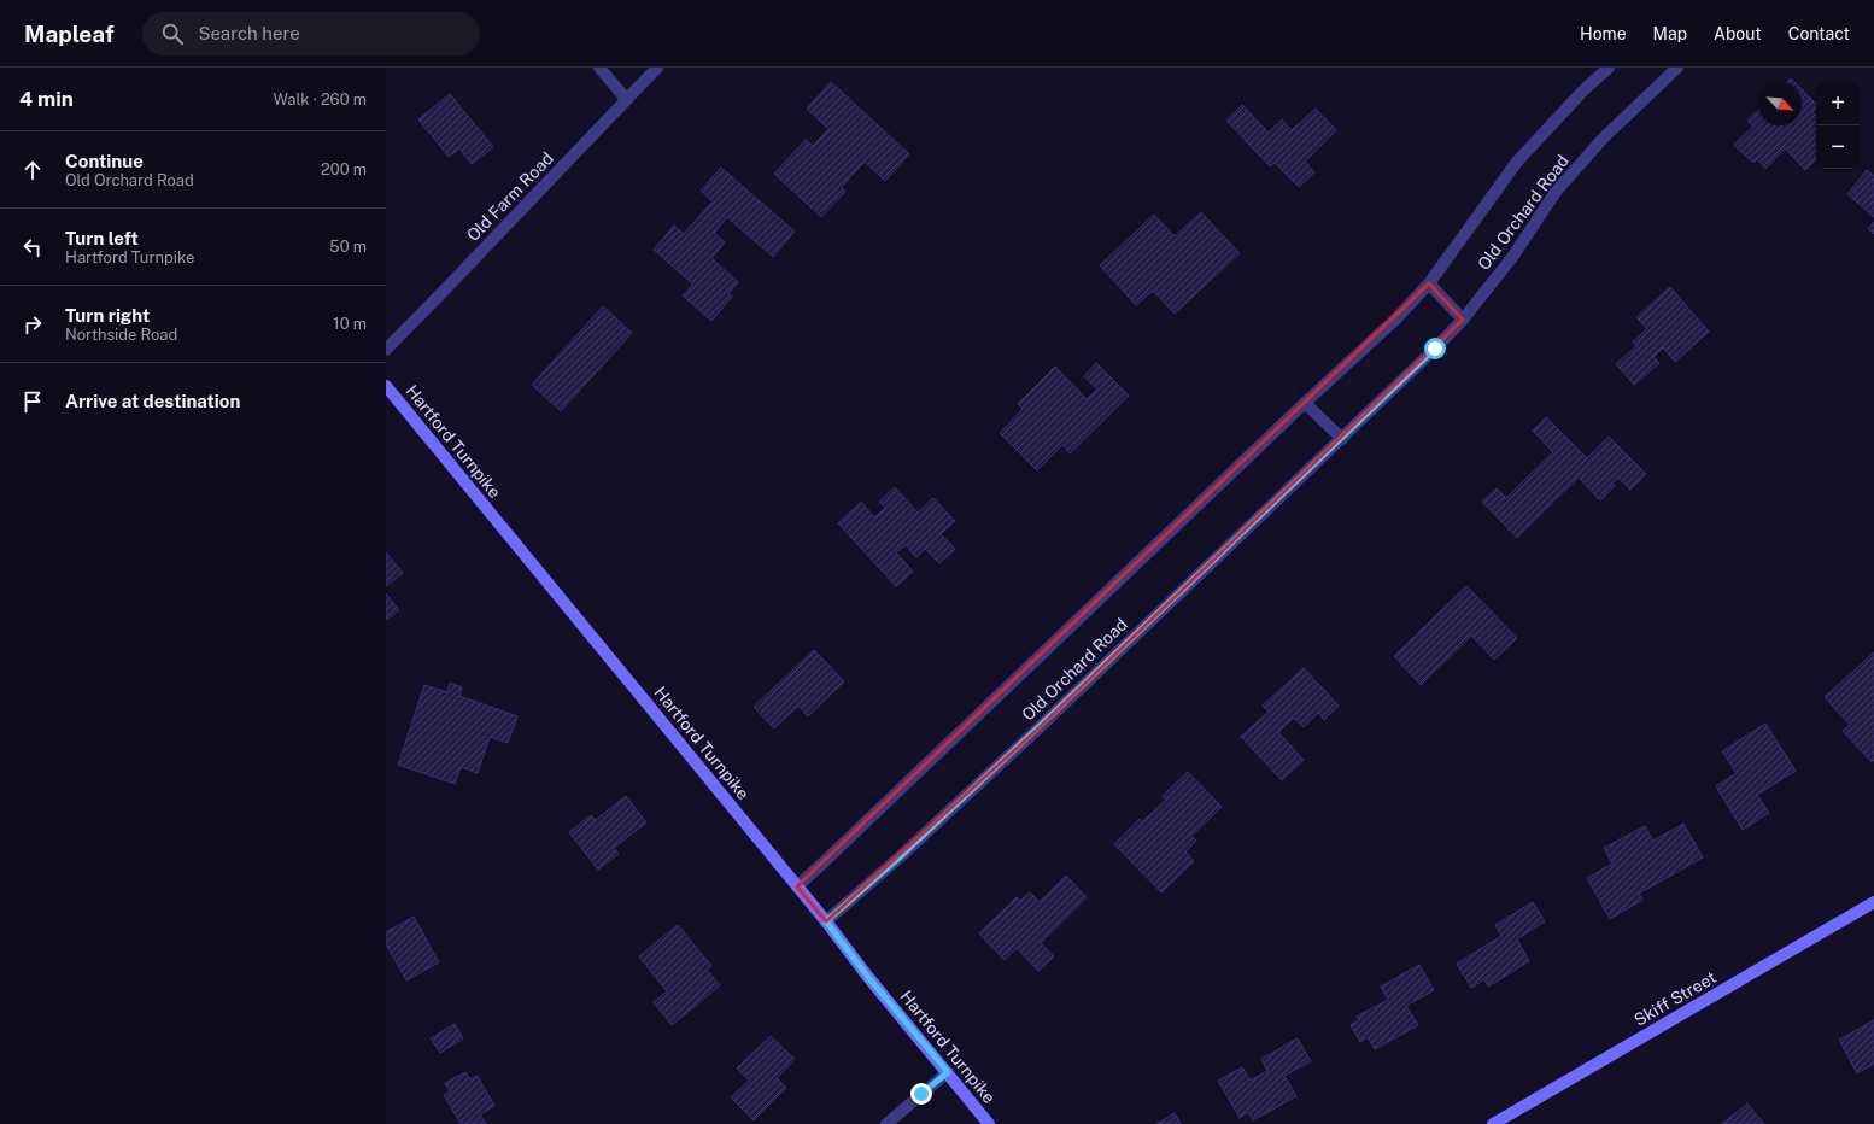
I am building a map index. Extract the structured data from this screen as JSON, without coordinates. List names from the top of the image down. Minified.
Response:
{"streets":{"main road":["Hartford Turnpike","Skiff Street"],"street":["Old Farm Road","Old Orchard Road"]},"crossings":[["Old Orchard Road","Hartford Turnpike"]],"north":"bottom right","page":{"header":"Mapleaf","search":"Search here","nav":["Home","Map","About","Contact"],"heading":["4 min","Walk · 260 m"],"map_buttons":["+","−"],"list":[["Continue","Old Orchard Road","200 m"],["Turn left","Hartford Turnpike","50 m"],["Turn right","Northside Road","10 m"],"Arrive at destination"]}}
